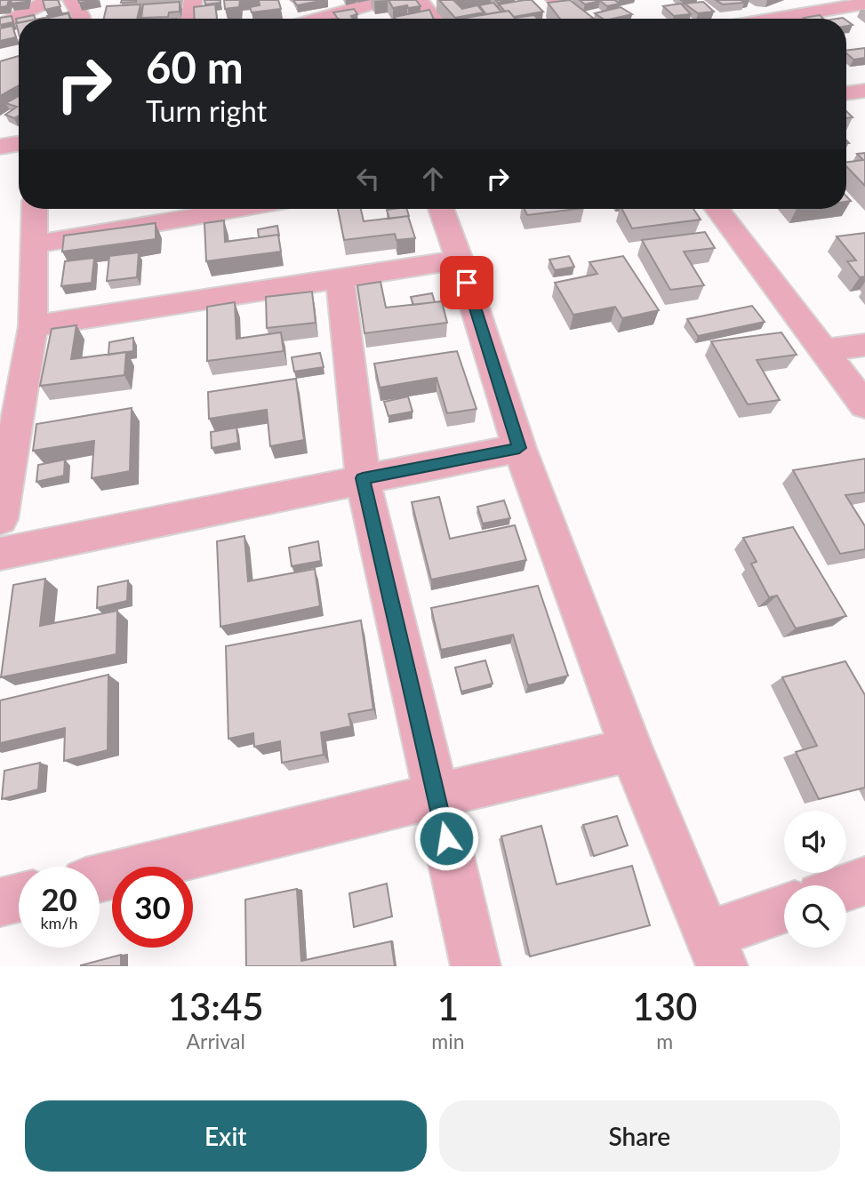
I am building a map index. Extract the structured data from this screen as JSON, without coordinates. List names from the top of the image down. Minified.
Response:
{"page":{"turn":["60 m","Turn right"],"speed":"20 km/h","limit":"30","eta":["13:45","Arrival","1","min","130","m"],"buttons":["Exit","Share"]}}
